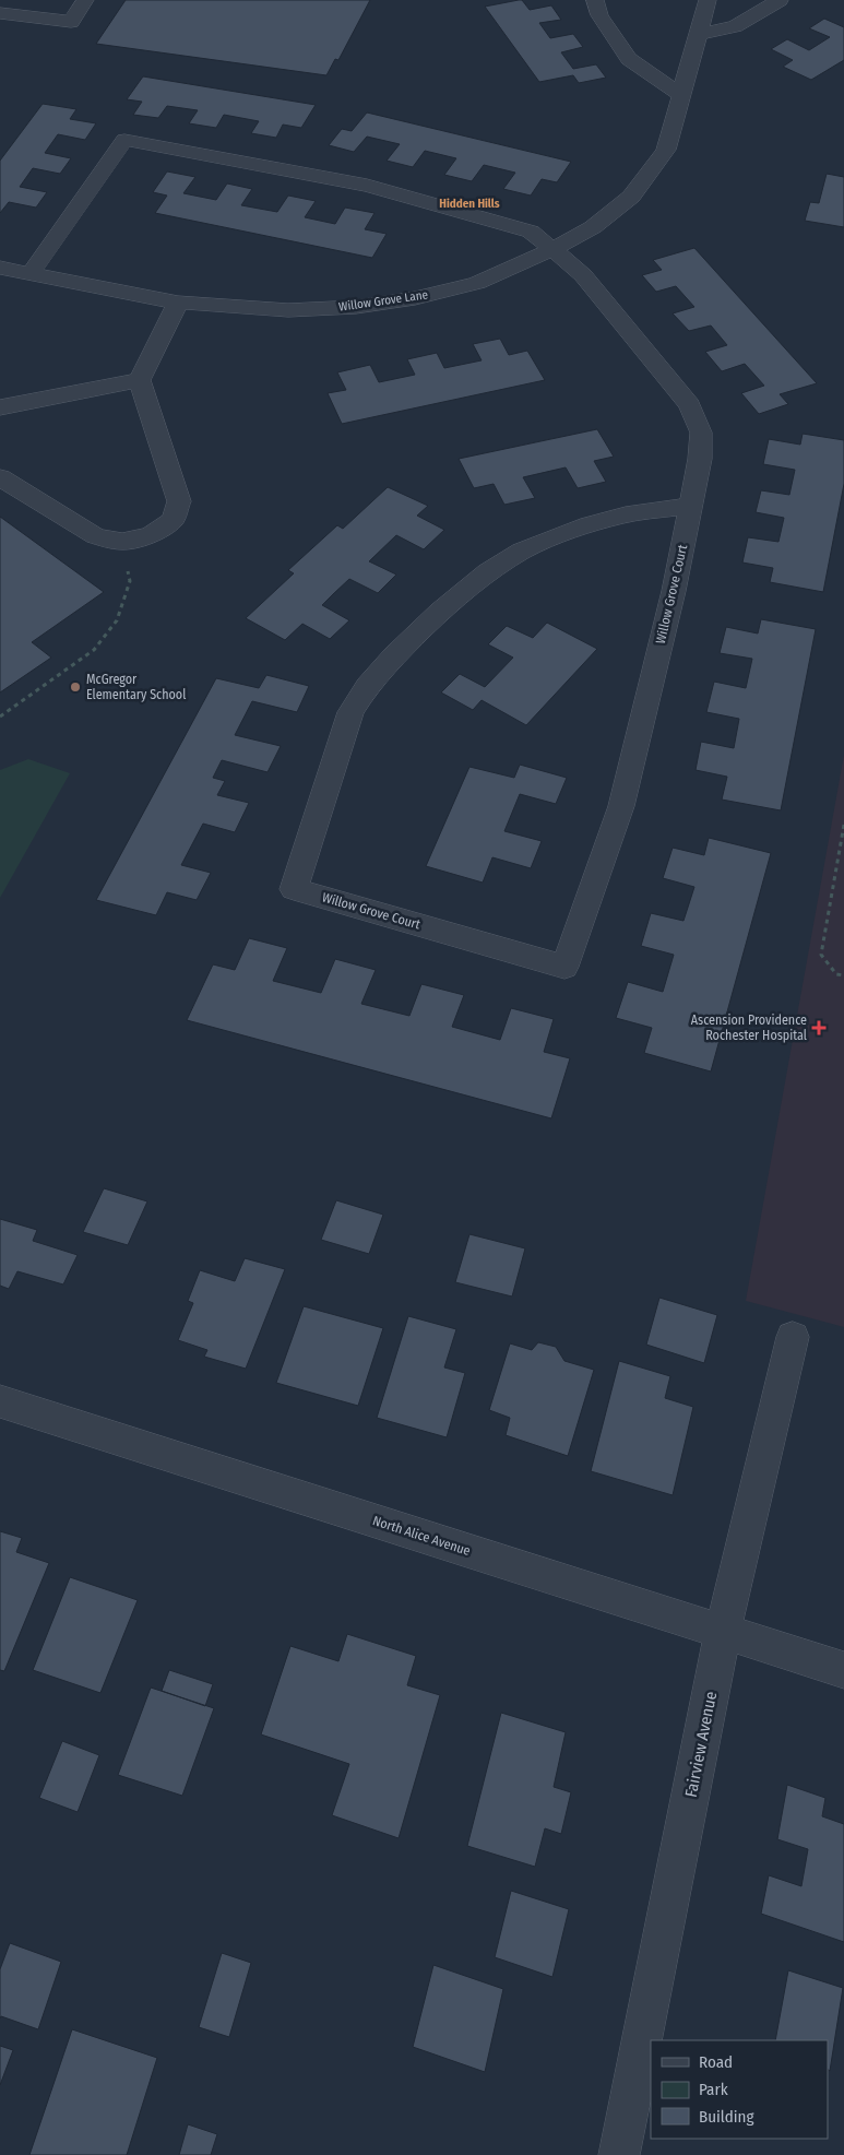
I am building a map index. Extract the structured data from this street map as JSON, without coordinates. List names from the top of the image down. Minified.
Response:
{"streets":{"street":["Willow Grove Lane","Willow Grove Court","North Alice Avenue","Fairview Avenue"]},"crossings":[["Willow Grove Lane","Willow Grove Court"],["North Alice Avenue","Fairview Avenue"]],"districts":["Hidden Hills"],"places":{"other":["McGregor Elementary School"],"health":["Ascension Providence Rochester Hospital"]},"legend":["Road","Park","Building"]}
